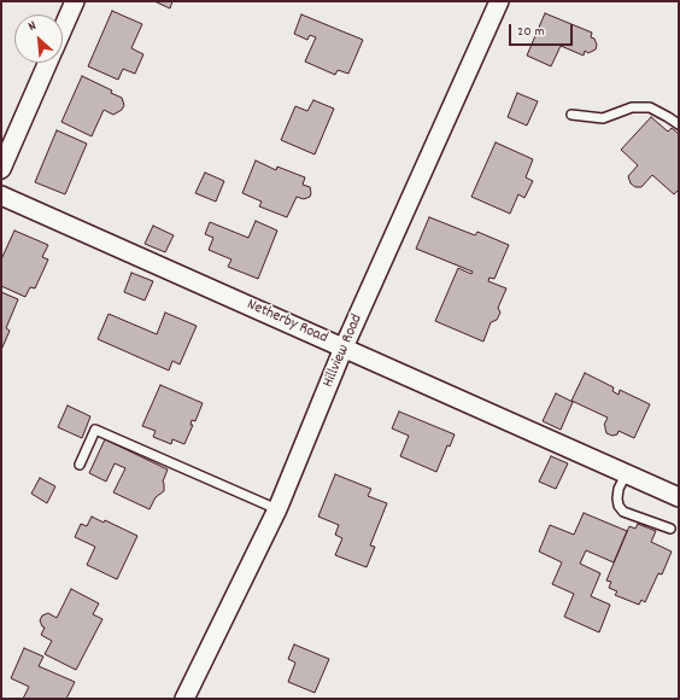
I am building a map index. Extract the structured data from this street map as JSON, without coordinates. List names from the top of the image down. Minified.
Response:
{"streets":{"street":["Netherby Road","Hillview Road"]},"crossings":[["Netherby Road","Hillview Road"]],"scale_bar":"20 m","north":"top left"}
